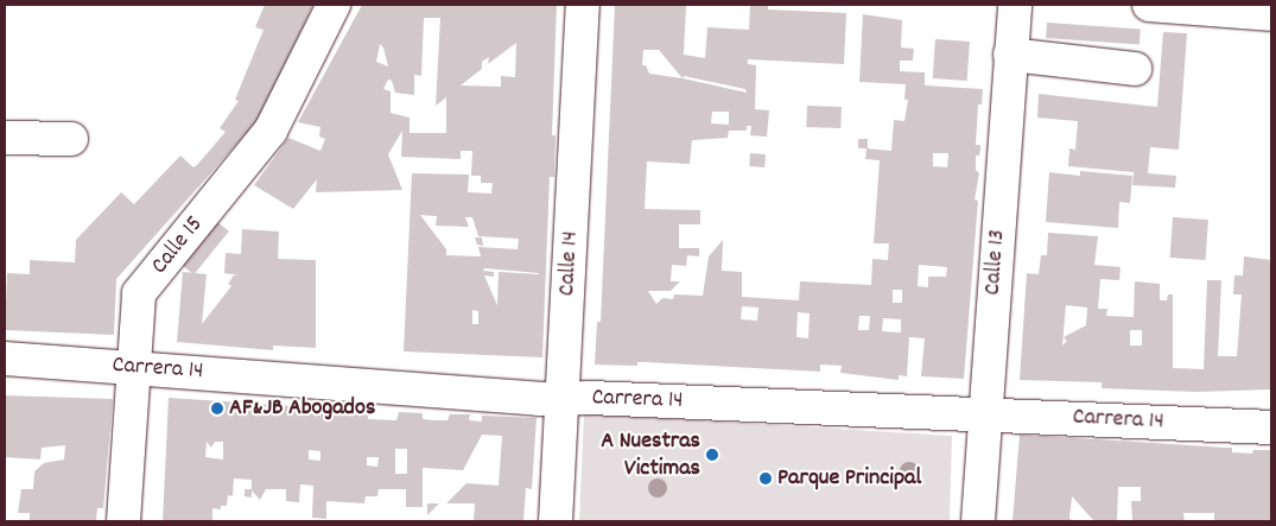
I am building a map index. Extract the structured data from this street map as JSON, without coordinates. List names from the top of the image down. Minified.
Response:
{"streets":{"street":["Calle 15","Calle 13","Calle 14","Carrera 14"]},"crossings":[["Calle 15","Carrera 14"],["Calle 13","Carrera 14"],["Calle 14","Carrera 14"]],"places":["AF&JB Abogados","A Nuestras Victimas","Parque Principal"]}
